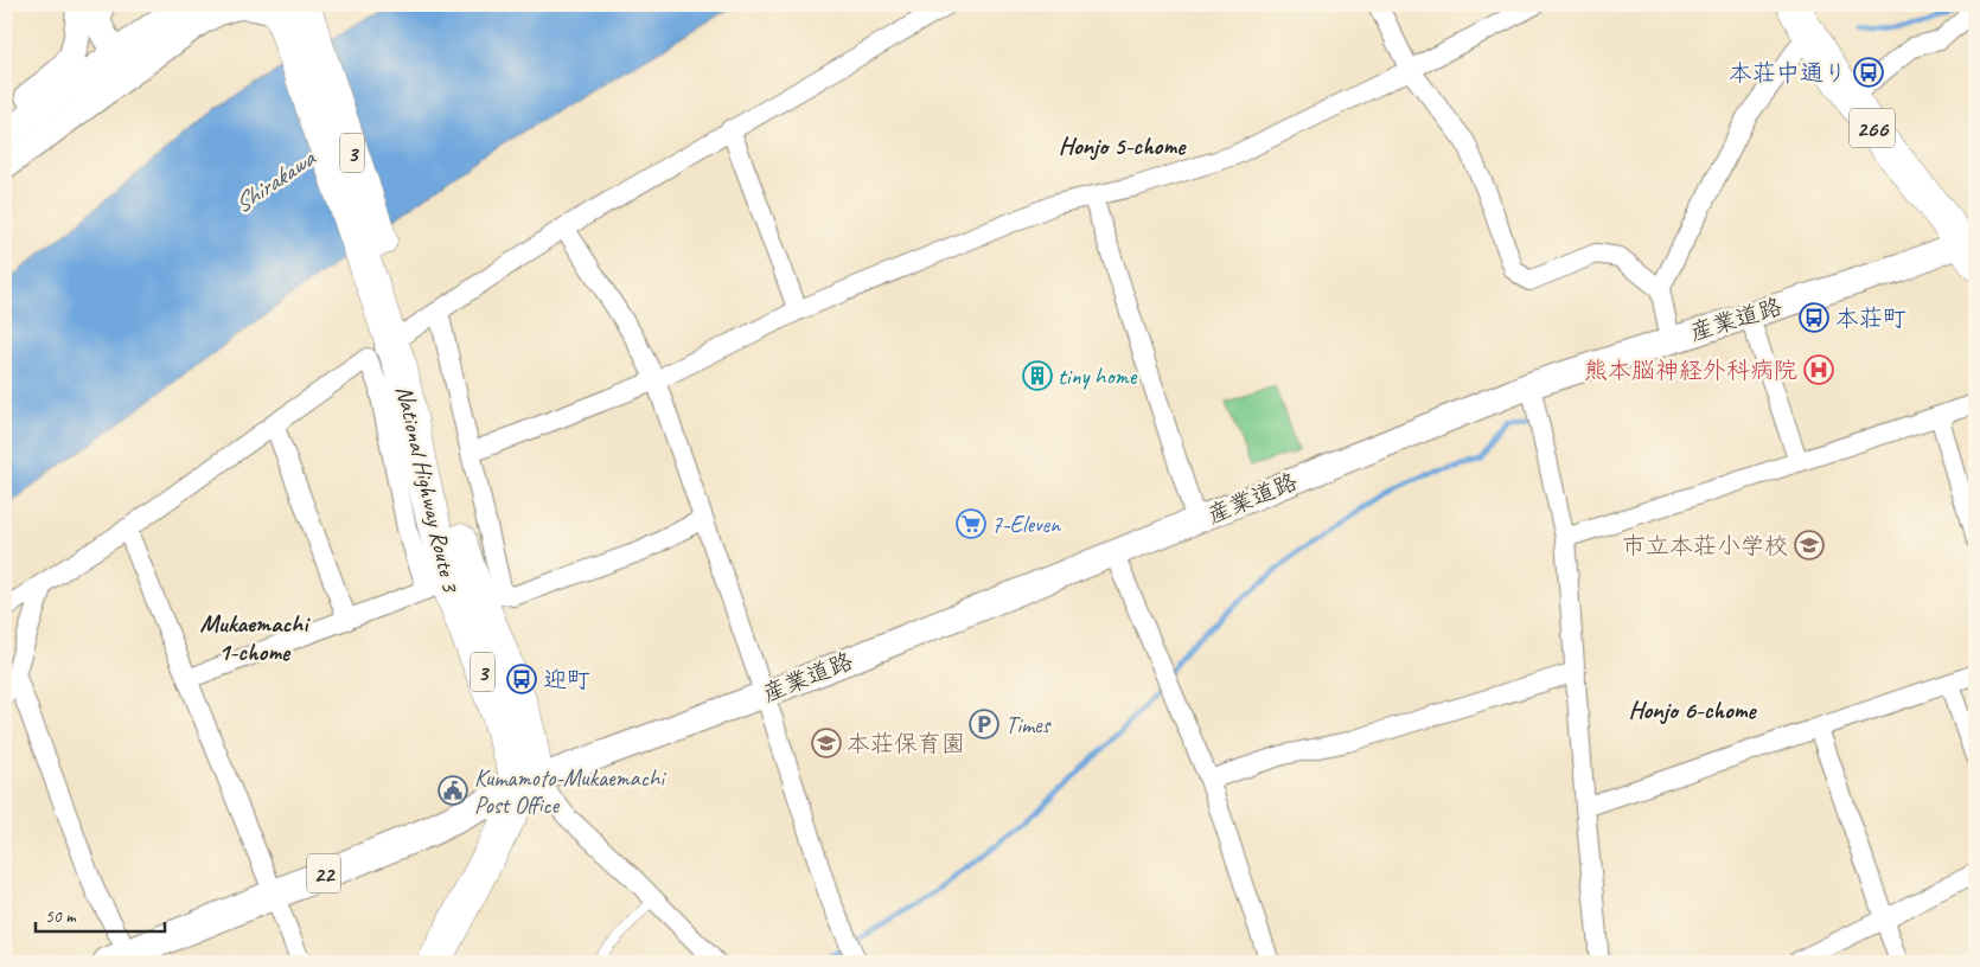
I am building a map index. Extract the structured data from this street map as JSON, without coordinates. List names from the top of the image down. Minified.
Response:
{"streets":{"highway":["266","3","National Highway Route 3"],"main road":["22"],"street":["産業道路"]},"crossings":[["266","産業道路"],["産業道路","National Highway Route 3"],["産業道路","22"],["National Highway Route 3","22"]],"districts":["Honjo 5-chome","Mukaemachi 1-chome","Honjo 6-chome"],"water":["Shirakawa"],"places":{"bus stop":["本荘中通り","本荘町","迎町"],"hospital":["熊本脳神経外科病院"],"building":["tiny home"],"supermarket":["7-Eleven"],"school or university":["市立本荘小学校","本荘保育園"],"parking":["Times"],"public building":["Kumamoto-Mukaemachi Post Office"]},"scale_bar":"50 m"}
